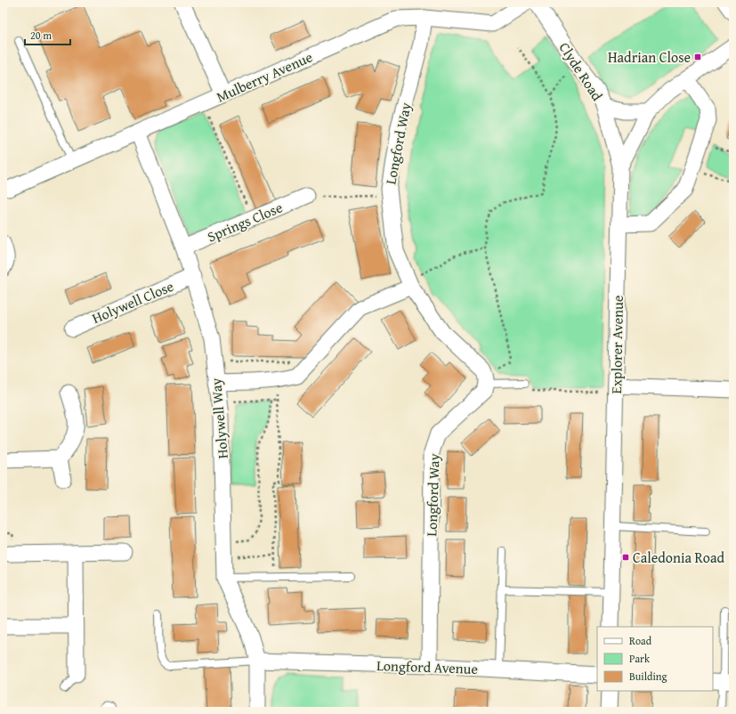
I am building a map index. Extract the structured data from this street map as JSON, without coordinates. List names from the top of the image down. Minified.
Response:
{"streets":{"street":["Clyde Road","Mulberry Avenue","Longford Way","Springs Close","Holywell Close","Explorer Avenue","Holywell Way","Longford Avenue"]},"crossings":[["Clyde Road","Explorer Avenue"],["Mulberry Avenue","Longford Way"],["Mulberry Avenue","Holywell Way"],["Longford Way","Longford Avenue"],["Springs Close","Holywell Way"],["Holywell Close","Holywell Way"],["Holywell Way","Longford Avenue"]],"places":{"transit":["Hadrian Close","Caledonia Road"]},"legend":["Road","Park","Building"],"scale_bar":"20 m"}
